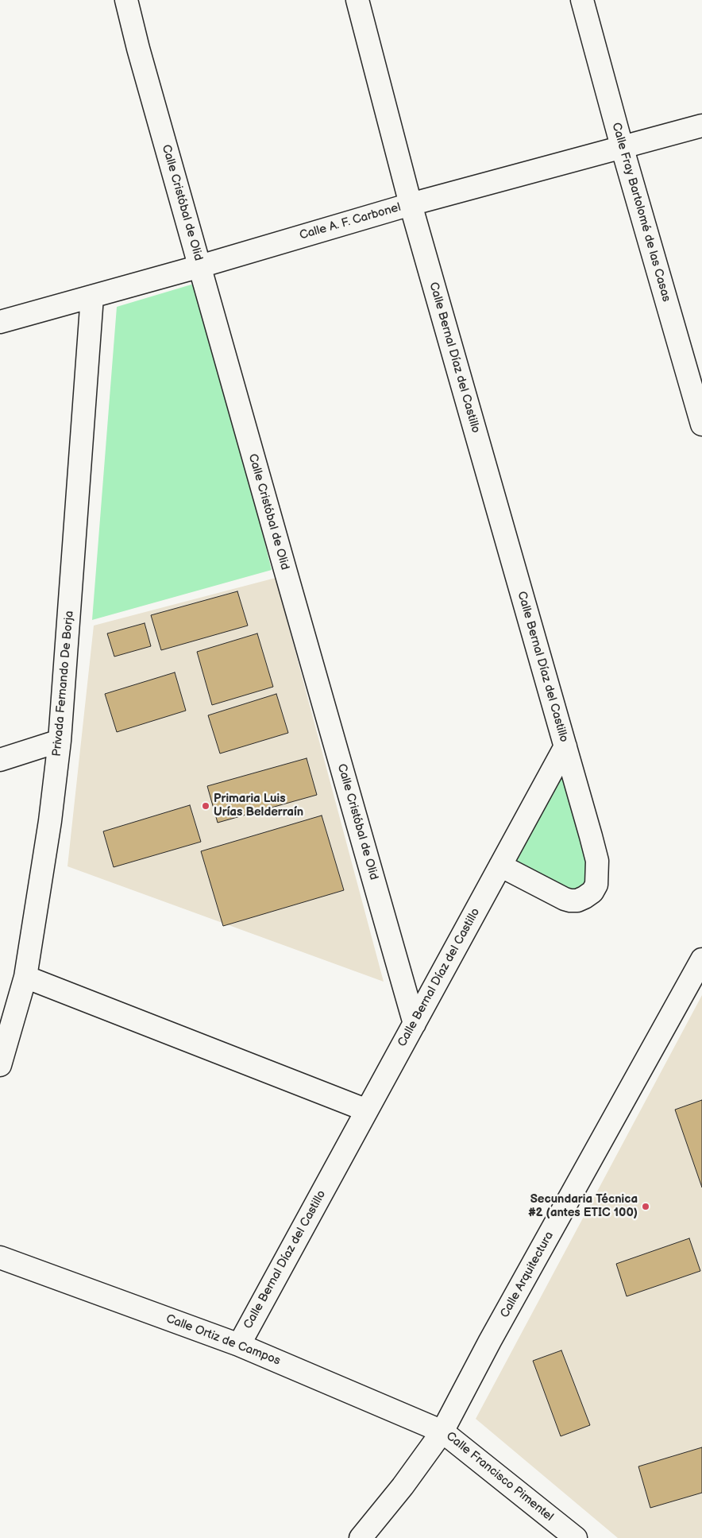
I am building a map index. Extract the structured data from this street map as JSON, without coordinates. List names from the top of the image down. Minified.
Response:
{"streets":{"street":["Calle Cristóbal de Olid","Calle Fray Bartolomé de las Casas","Calle A. F. Carbonel","Calle Bernal Díaz del Castillo","Privada Fernando De Borja","Calle Arquitectura","Calle Ortiz de Campos","Calle Francisco Pimentel"]},"crossings":[["Calle Cristóbal de Olid","Calle A. F. Carbonel"],["Calle Cristóbal de Olid","Calle Bernal Díaz del Castillo"],["Calle Fray Bartolomé de las Casas","Calle A. F. Carbonel"],["Calle A. F. Carbonel","Calle Bernal Díaz del Castillo"],["Calle A. F. Carbonel","Privada Fernando De Borja"],["Calle Bernal Díaz del Castillo","Calle Ortiz de Campos"],["Calle Arquitectura","Calle Ortiz de Campos"],["Calle Arquitectura","Calle Francisco Pimentel"],["Calle Ortiz de Campos","Calle Francisco Pimentel"]],"places":["Primaria Luis Urías Belderraín","Secundaria Técnica #2 (antes ETIC 100)"]}
